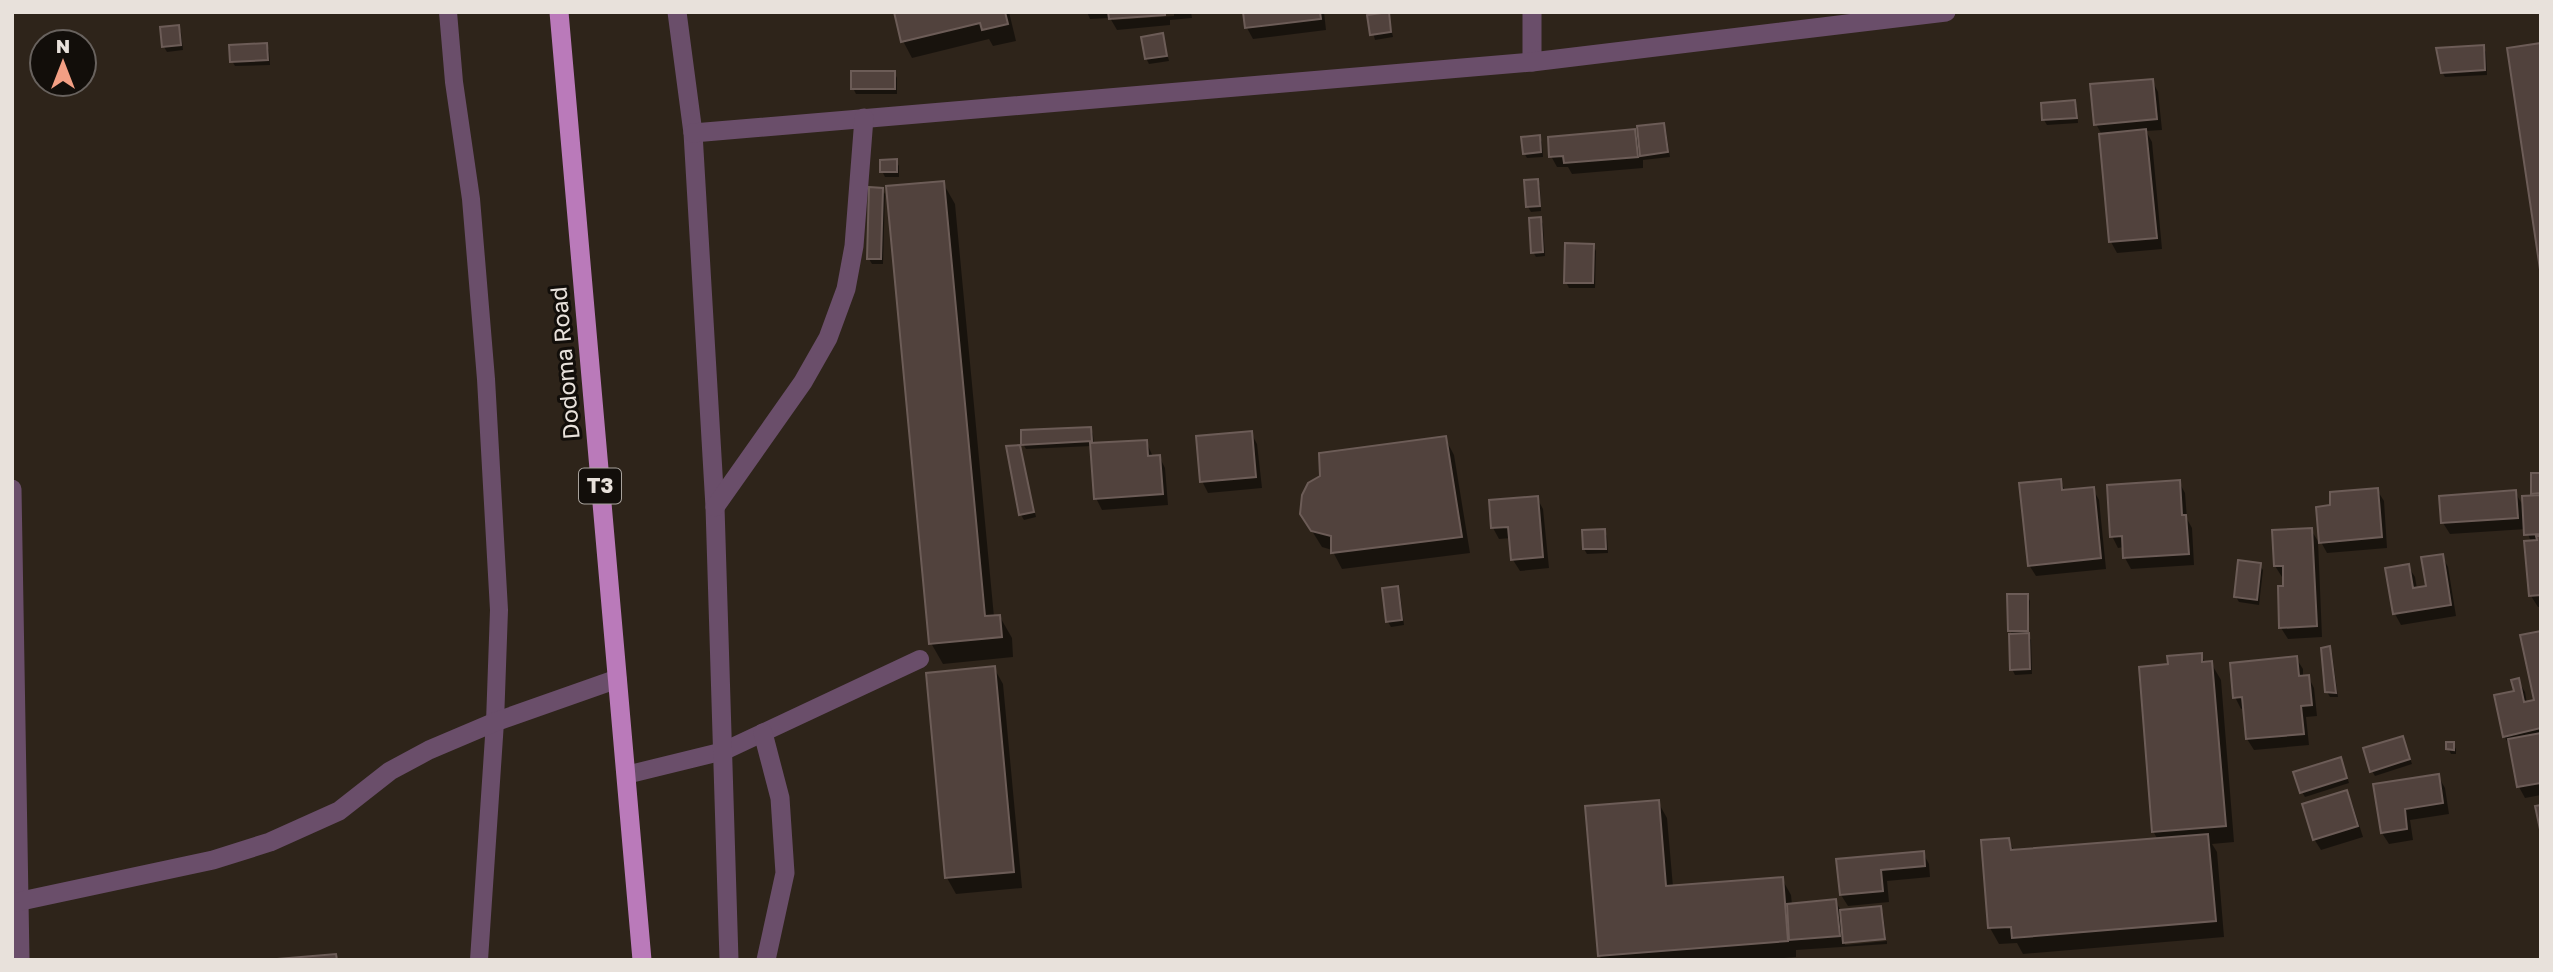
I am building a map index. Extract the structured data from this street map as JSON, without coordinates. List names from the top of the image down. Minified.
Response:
{"streets":{"highway":["Dodoma Road","T3"]},"north":"top"}
